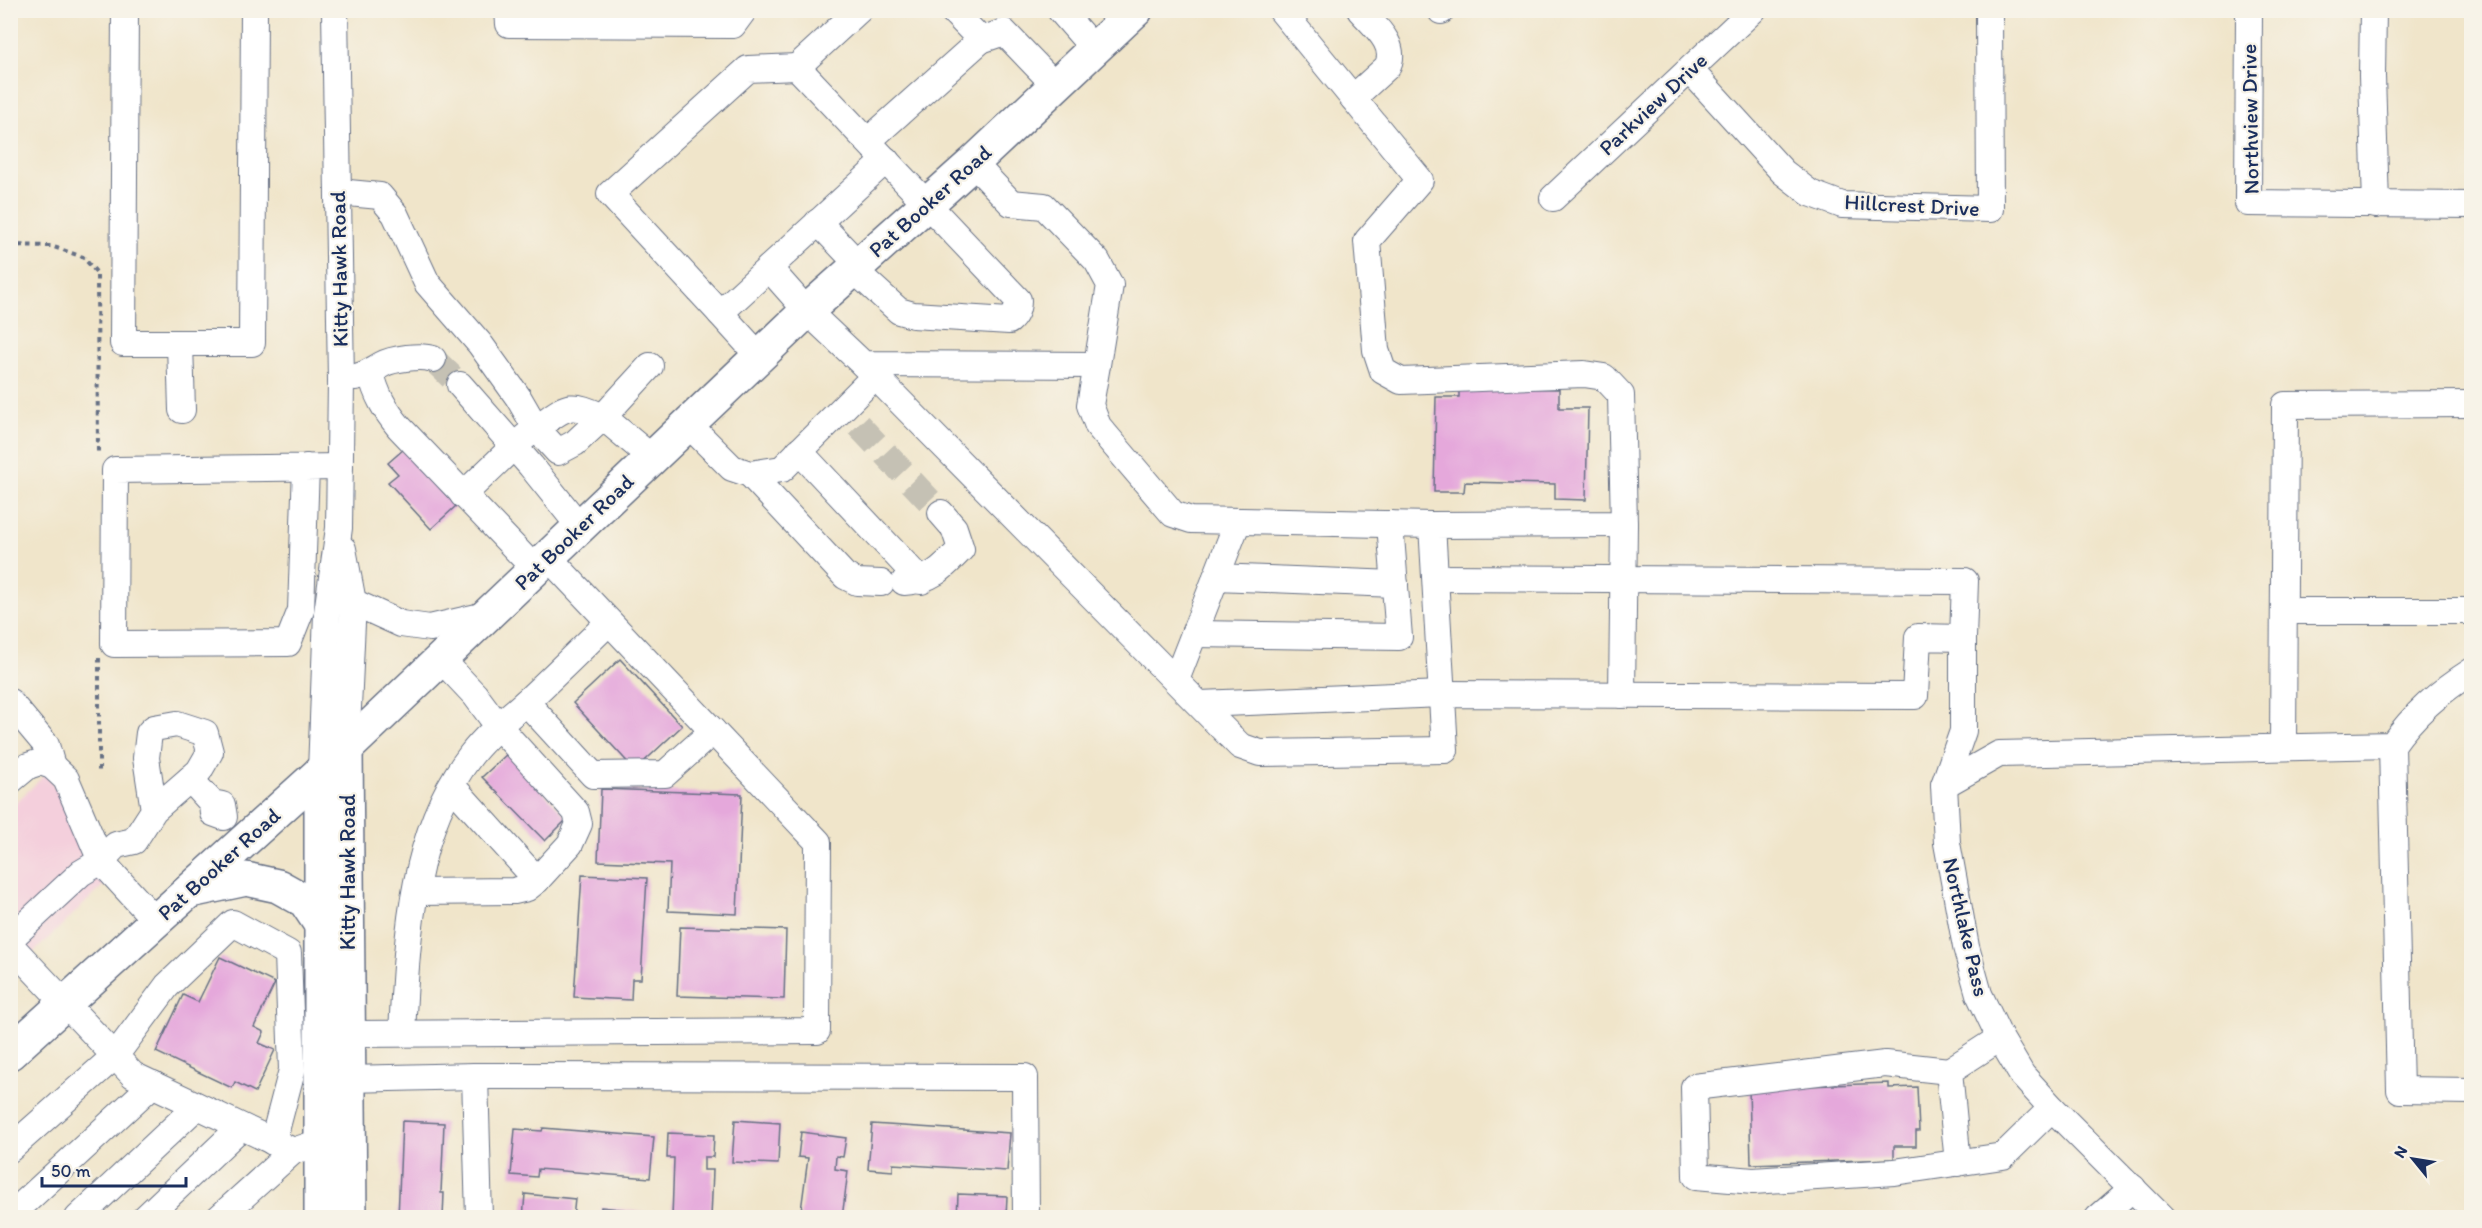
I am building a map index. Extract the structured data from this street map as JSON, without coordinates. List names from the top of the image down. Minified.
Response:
{"streets":{"main road":["Pat Booker Road","Kitty Hawk Road"],"street":["Parkview Drive","Northview Drive","Hillcrest Drive","Northlake Pass"]},"crossings":[["Parkview Drive","Hillcrest Drive"],["Pat Booker Road","Kitty Hawk Road"]],"scale_bar":"50 m","north":"top left"}
